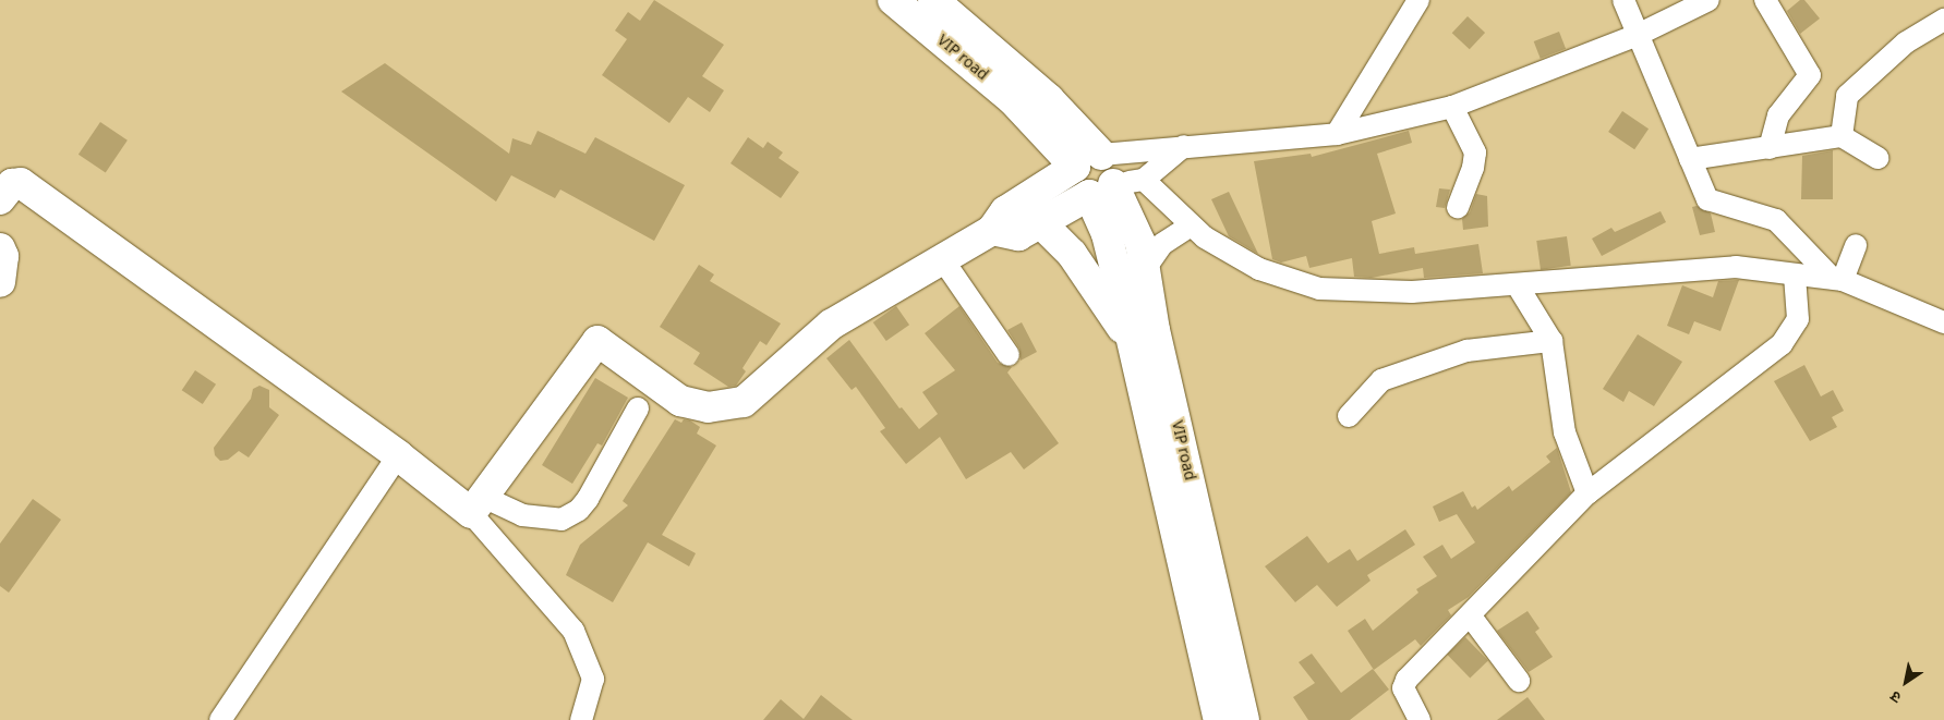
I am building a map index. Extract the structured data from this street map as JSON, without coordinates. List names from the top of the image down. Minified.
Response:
{"streets":{"main road":["VIP road"]},"north":"bottom left"}
